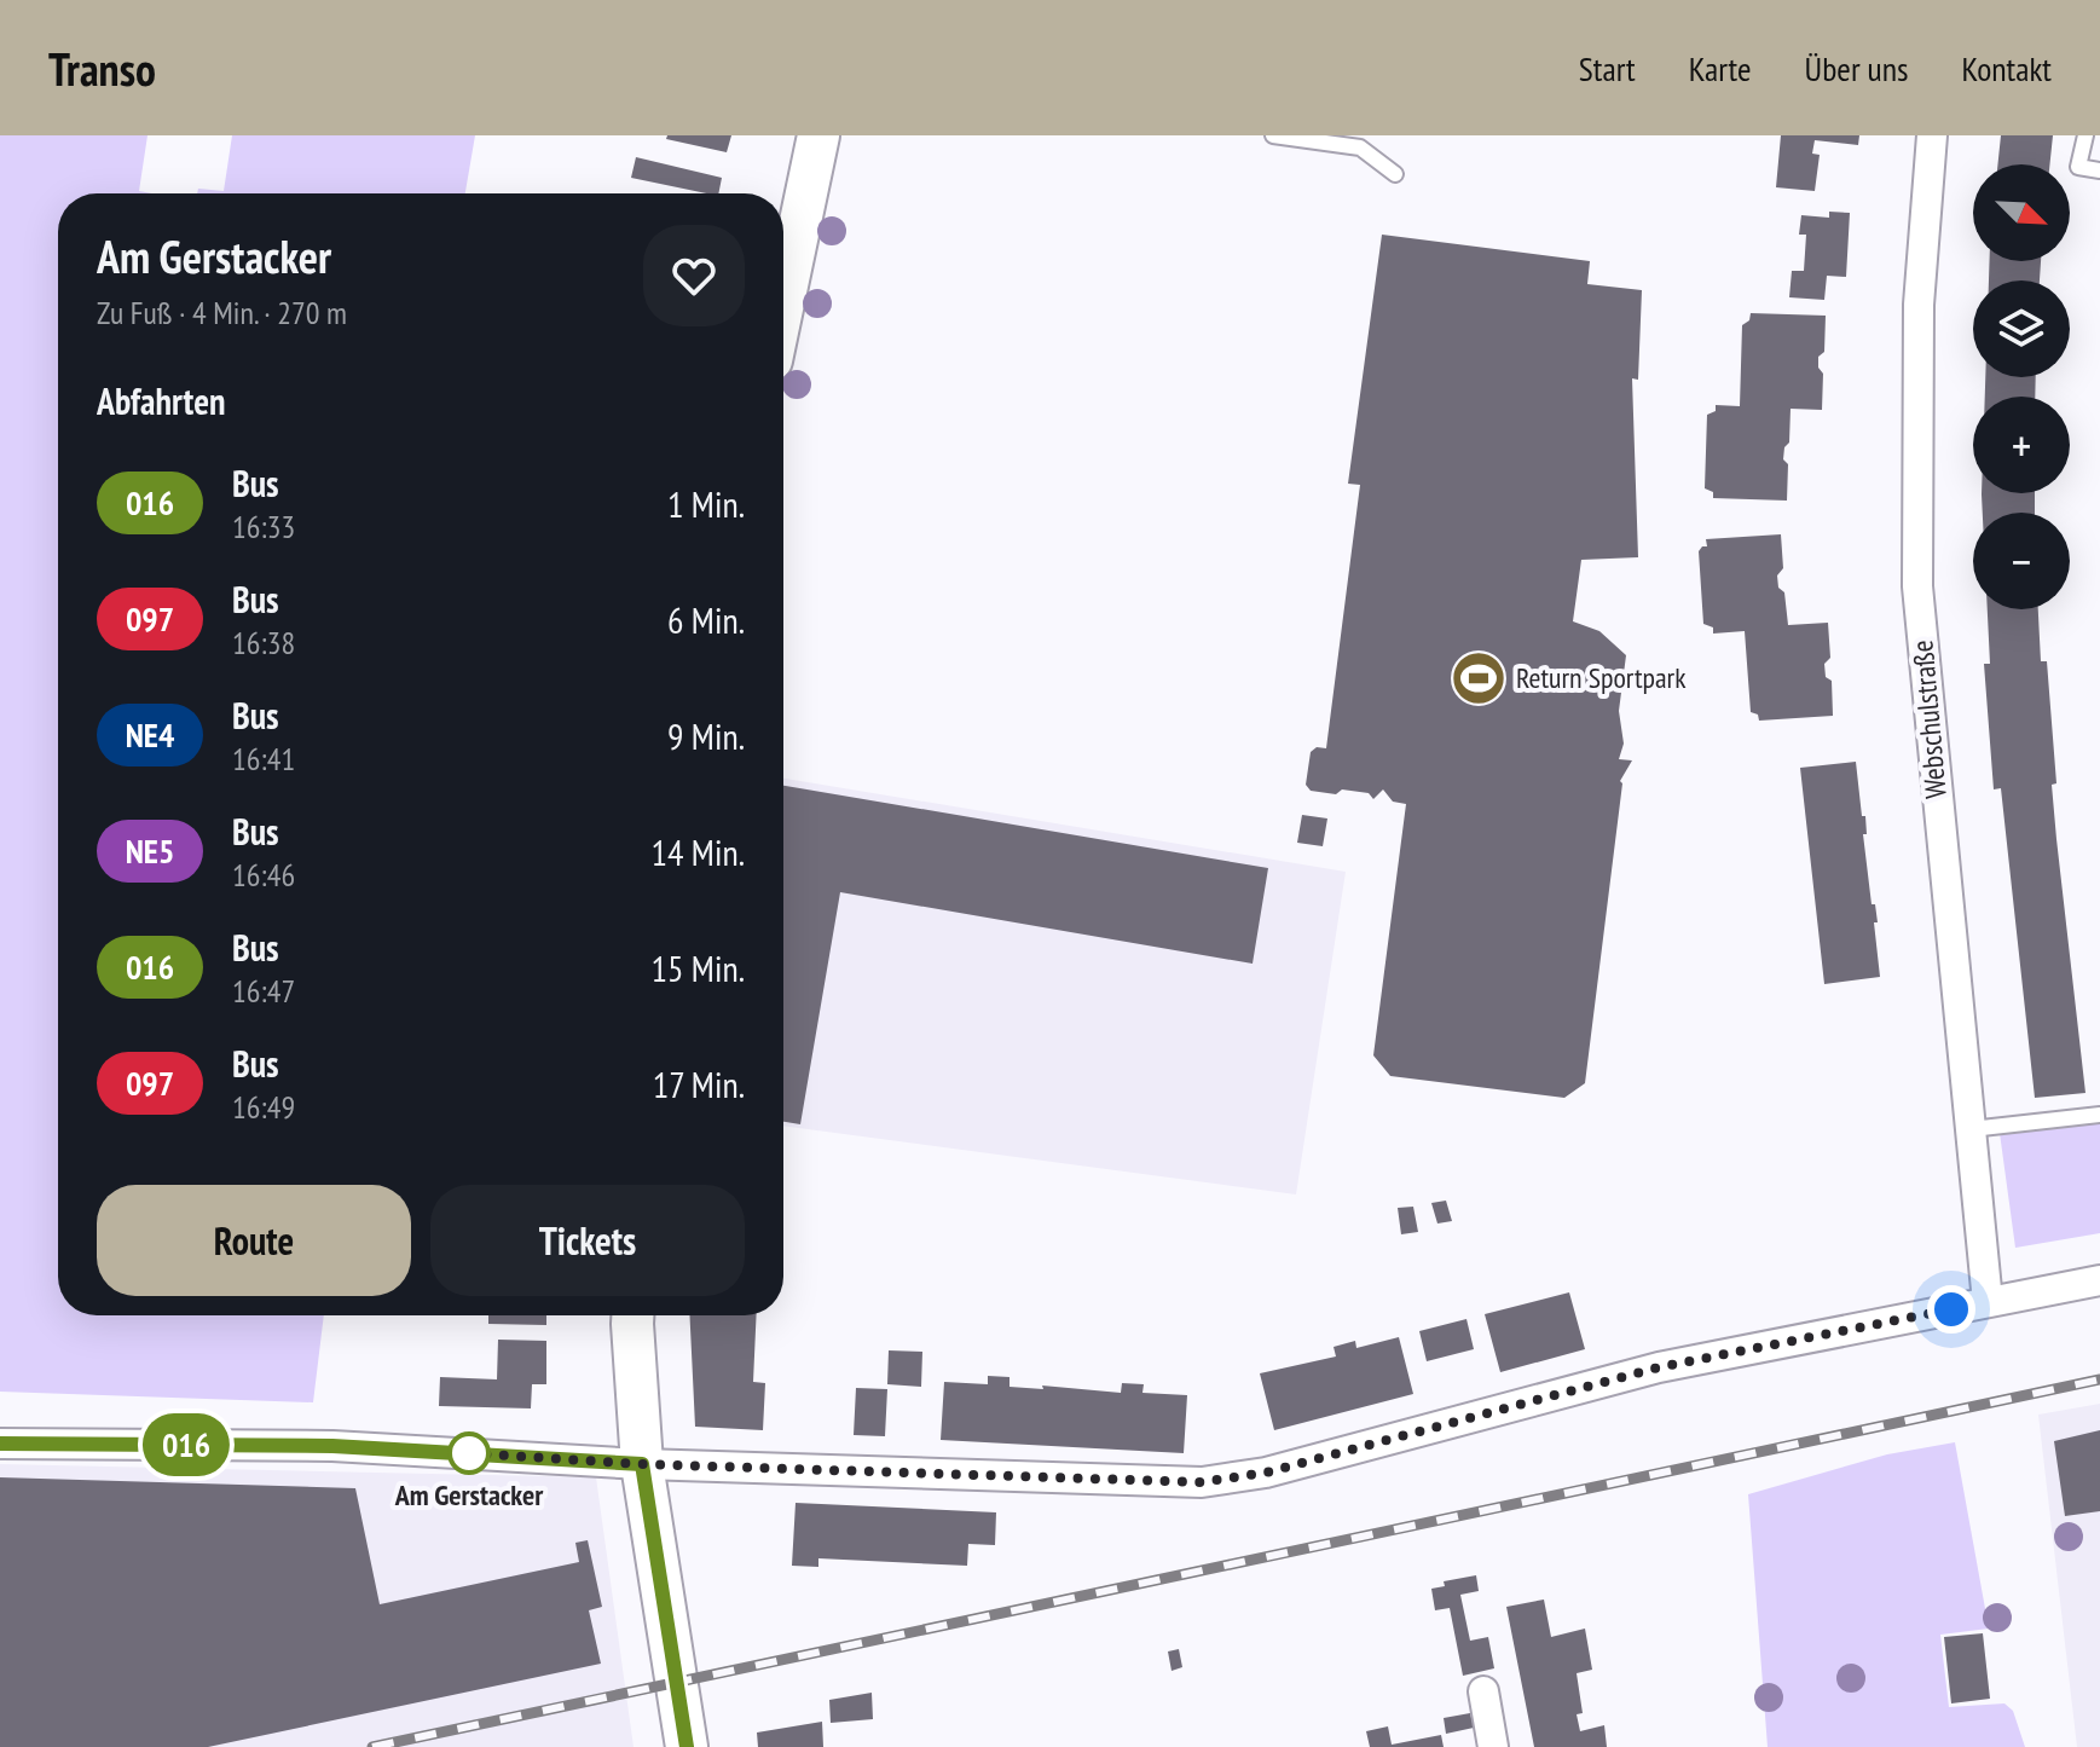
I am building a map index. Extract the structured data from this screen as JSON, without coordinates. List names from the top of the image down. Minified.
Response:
{"streets":{"street":["Webschulstraße"]},"places":{"sports":["Return Sportpark"],"other":["Am Gerstacker"]},"lines":["bus line 016"],"north":"bottom right","page":{"header":"Transo","nav":["Start","Karte","Über uns","Kontakt"],"on_map":"016","map_buttons":["+","−"],"heading":[["Am Gerstacker","Zu Fuß · 4 Min. · 270 m"],"Abfahrten"],"list":[{"mark":"016","name":"Bus","note":"16:33","value":"1 Min."},{"mark":"097","name":"Bus","note":"16:38","value":"6 Min."},{"mark":"NE4","name":"Bus","note":"16:41","value":"9 Min."},{"mark":"NE5","name":"Bus","note":"16:46","value":"14 Min."},{"mark":"016","name":"Bus","note":"16:47","value":"15 Min."},{"mark":"097","name":"Bus","note":"16:49","value":"17 Min."}],"buttons":["Route","Tickets"]}}
